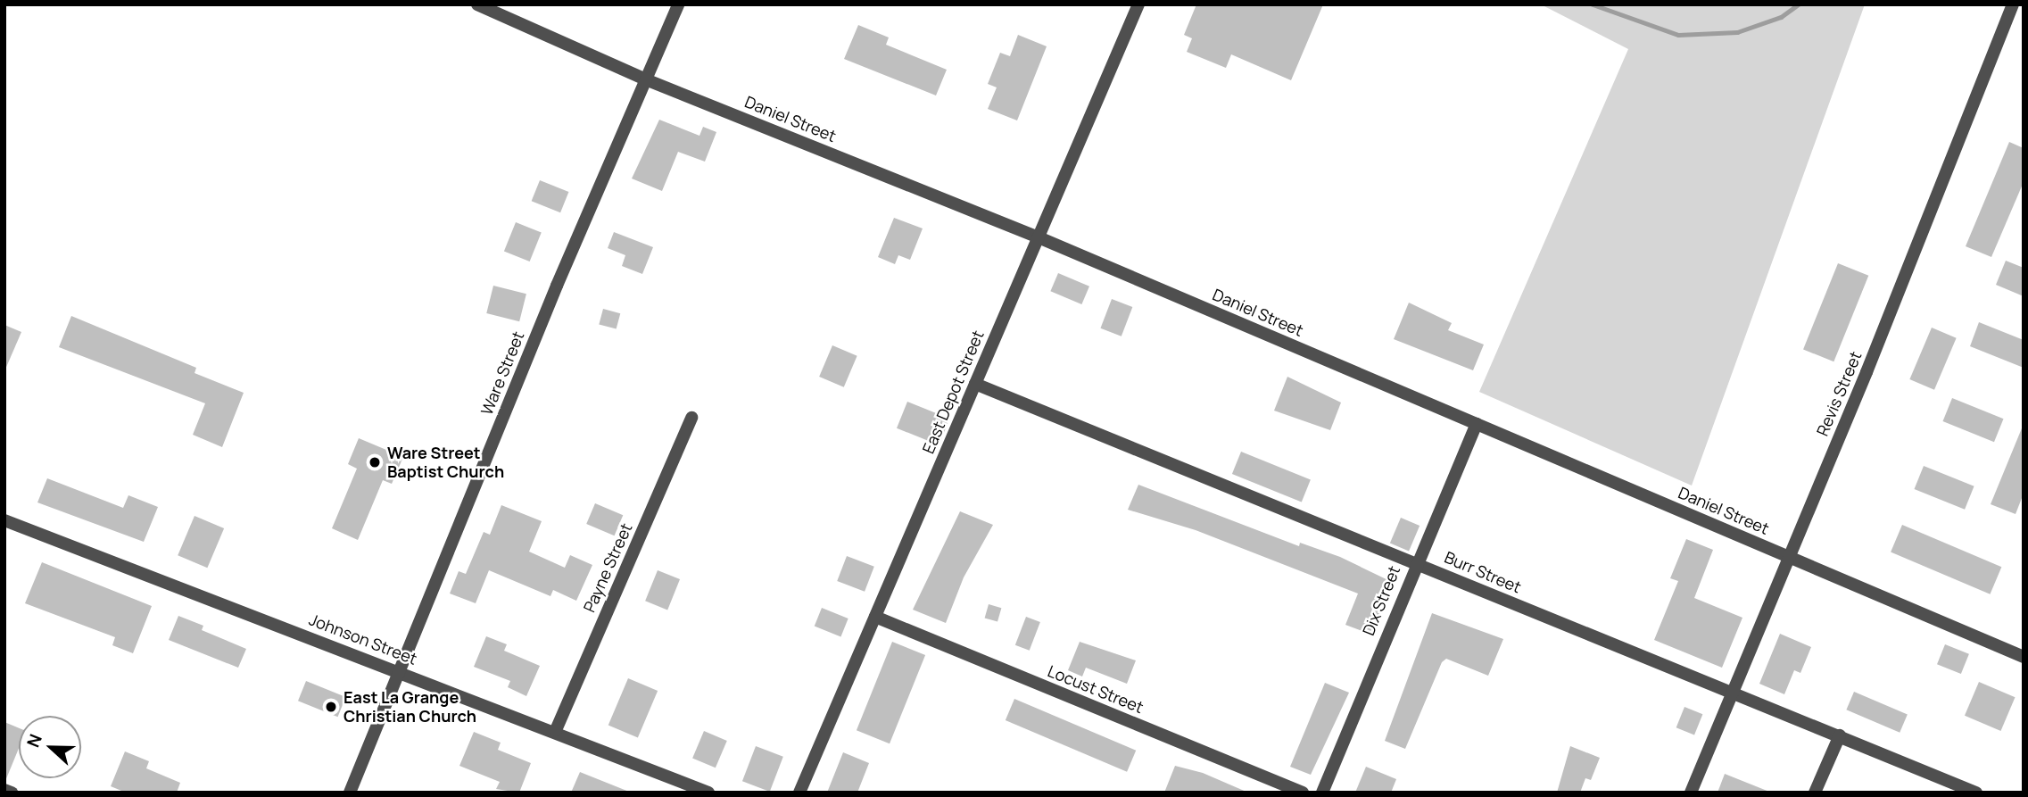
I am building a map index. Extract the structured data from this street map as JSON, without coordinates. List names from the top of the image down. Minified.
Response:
{"streets":{"street":["Daniel Street","Ware Street","East Depot Street","Revis Street","Payne Street","Burr Street","Dix Street","Johnson Street","Locust Street"]},"crossings":[["Daniel Street","Ware Street"],["Daniel Street","East Depot Street"],["Daniel Street","Revis Street"],["Daniel Street","Dix Street"],["Ware Street","Johnson Street"],["East Depot Street","Burr Street"],["East Depot Street","Locust Street"],["Revis Street","Burr Street"],["Payne Street","Johnson Street"],["Burr Street","Dix Street"]],"places":["Ware Street Baptist Church","East La Grange Christian Church"],"north":"left"}
